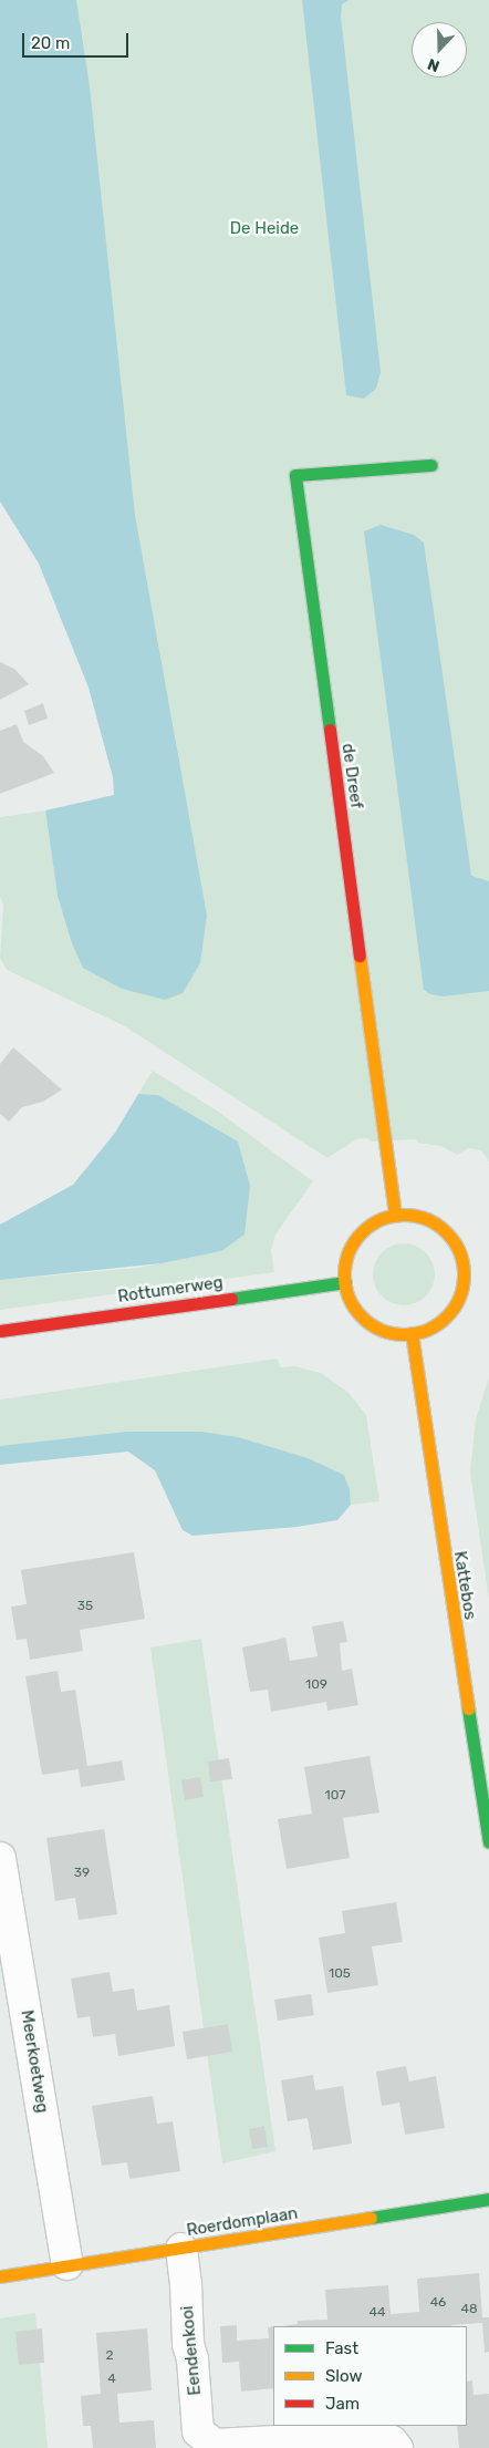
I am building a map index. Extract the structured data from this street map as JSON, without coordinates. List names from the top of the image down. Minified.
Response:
{"streets":{"street":["de Dreef","Rottumerweg","Kattebos","Meerkoetweg","Roerdomplaan","Eendenkooi"]},"crossings":[["de Dreef","Rottumerweg"],["de Dreef","Kattebos"],["Rottumerweg","Kattebos"],["Meerkoetweg","Roerdomplaan"],["Roerdomplaan","Eendenkooi"]],"parks":["De Heide"],"house_numbers":["35","109","107","39","105","46","48","44","2","4"],"legend":["Fast","Slow","Jam"],"scale_bar":"20 m","north":"bottom"}
